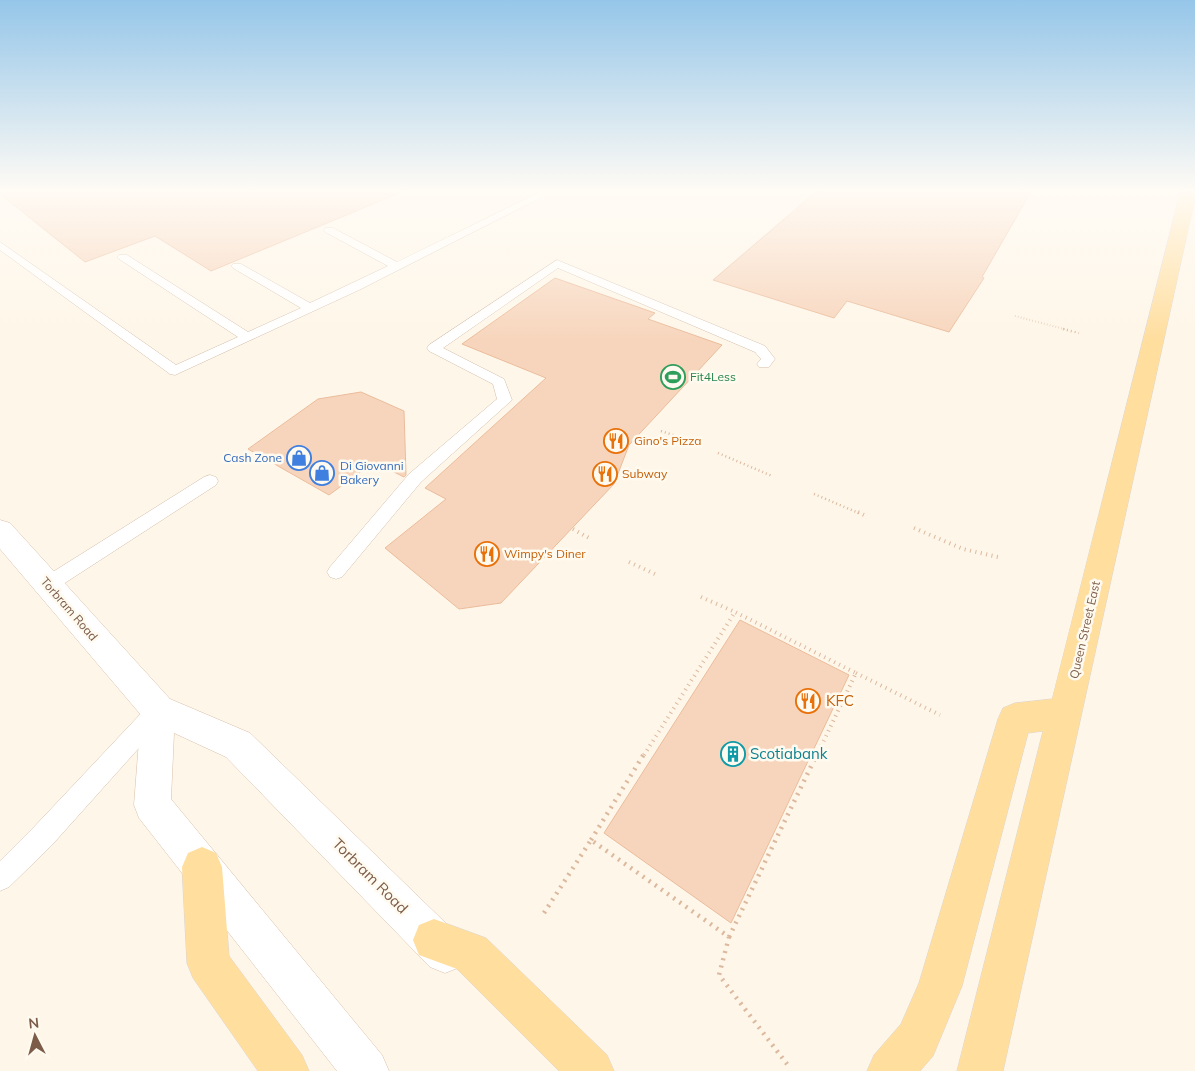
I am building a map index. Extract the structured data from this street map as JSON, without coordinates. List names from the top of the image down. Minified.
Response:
{"streets":{"main road":["Torbram Road","Queen Street East"]},"places":{"sports":["Fit4Less"],"restaurant":["Gino's Pizza","Subway","Wimpy's Diner","KFC"],"shop":["Cash Zone","Di Giovanni Bakery"],"building":["Scotiabank"]},"north":"top"}
